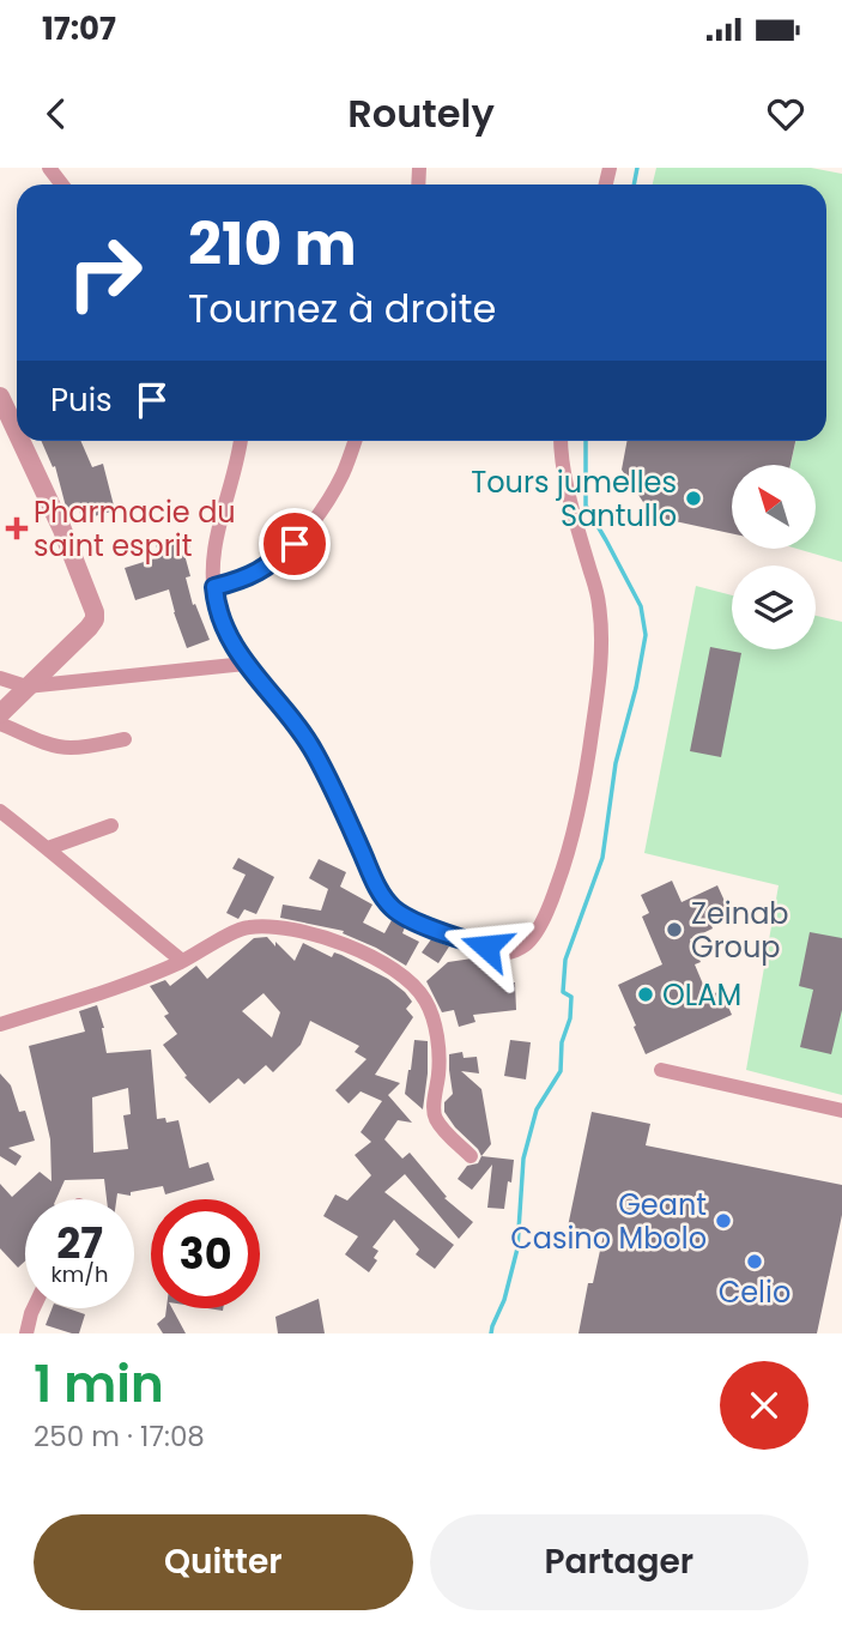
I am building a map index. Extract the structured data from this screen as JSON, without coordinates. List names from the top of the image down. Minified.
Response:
{"places":{"other":["Tours jumelles Santullo","Zeinab Group","OLAM","Geant Casino Mbolo","Celio"],"health":["Pharmacie du saint esprit"]},"north":"top left","page":{"status":"17:07","header":"Routely","turn":["210 m","Tournez à droite"],"then":"Puis","speed":"27 km/h","limit":"30","heading":["1 min","250 m · 17:08"],"buttons":["Quitter","Partager"]}}
